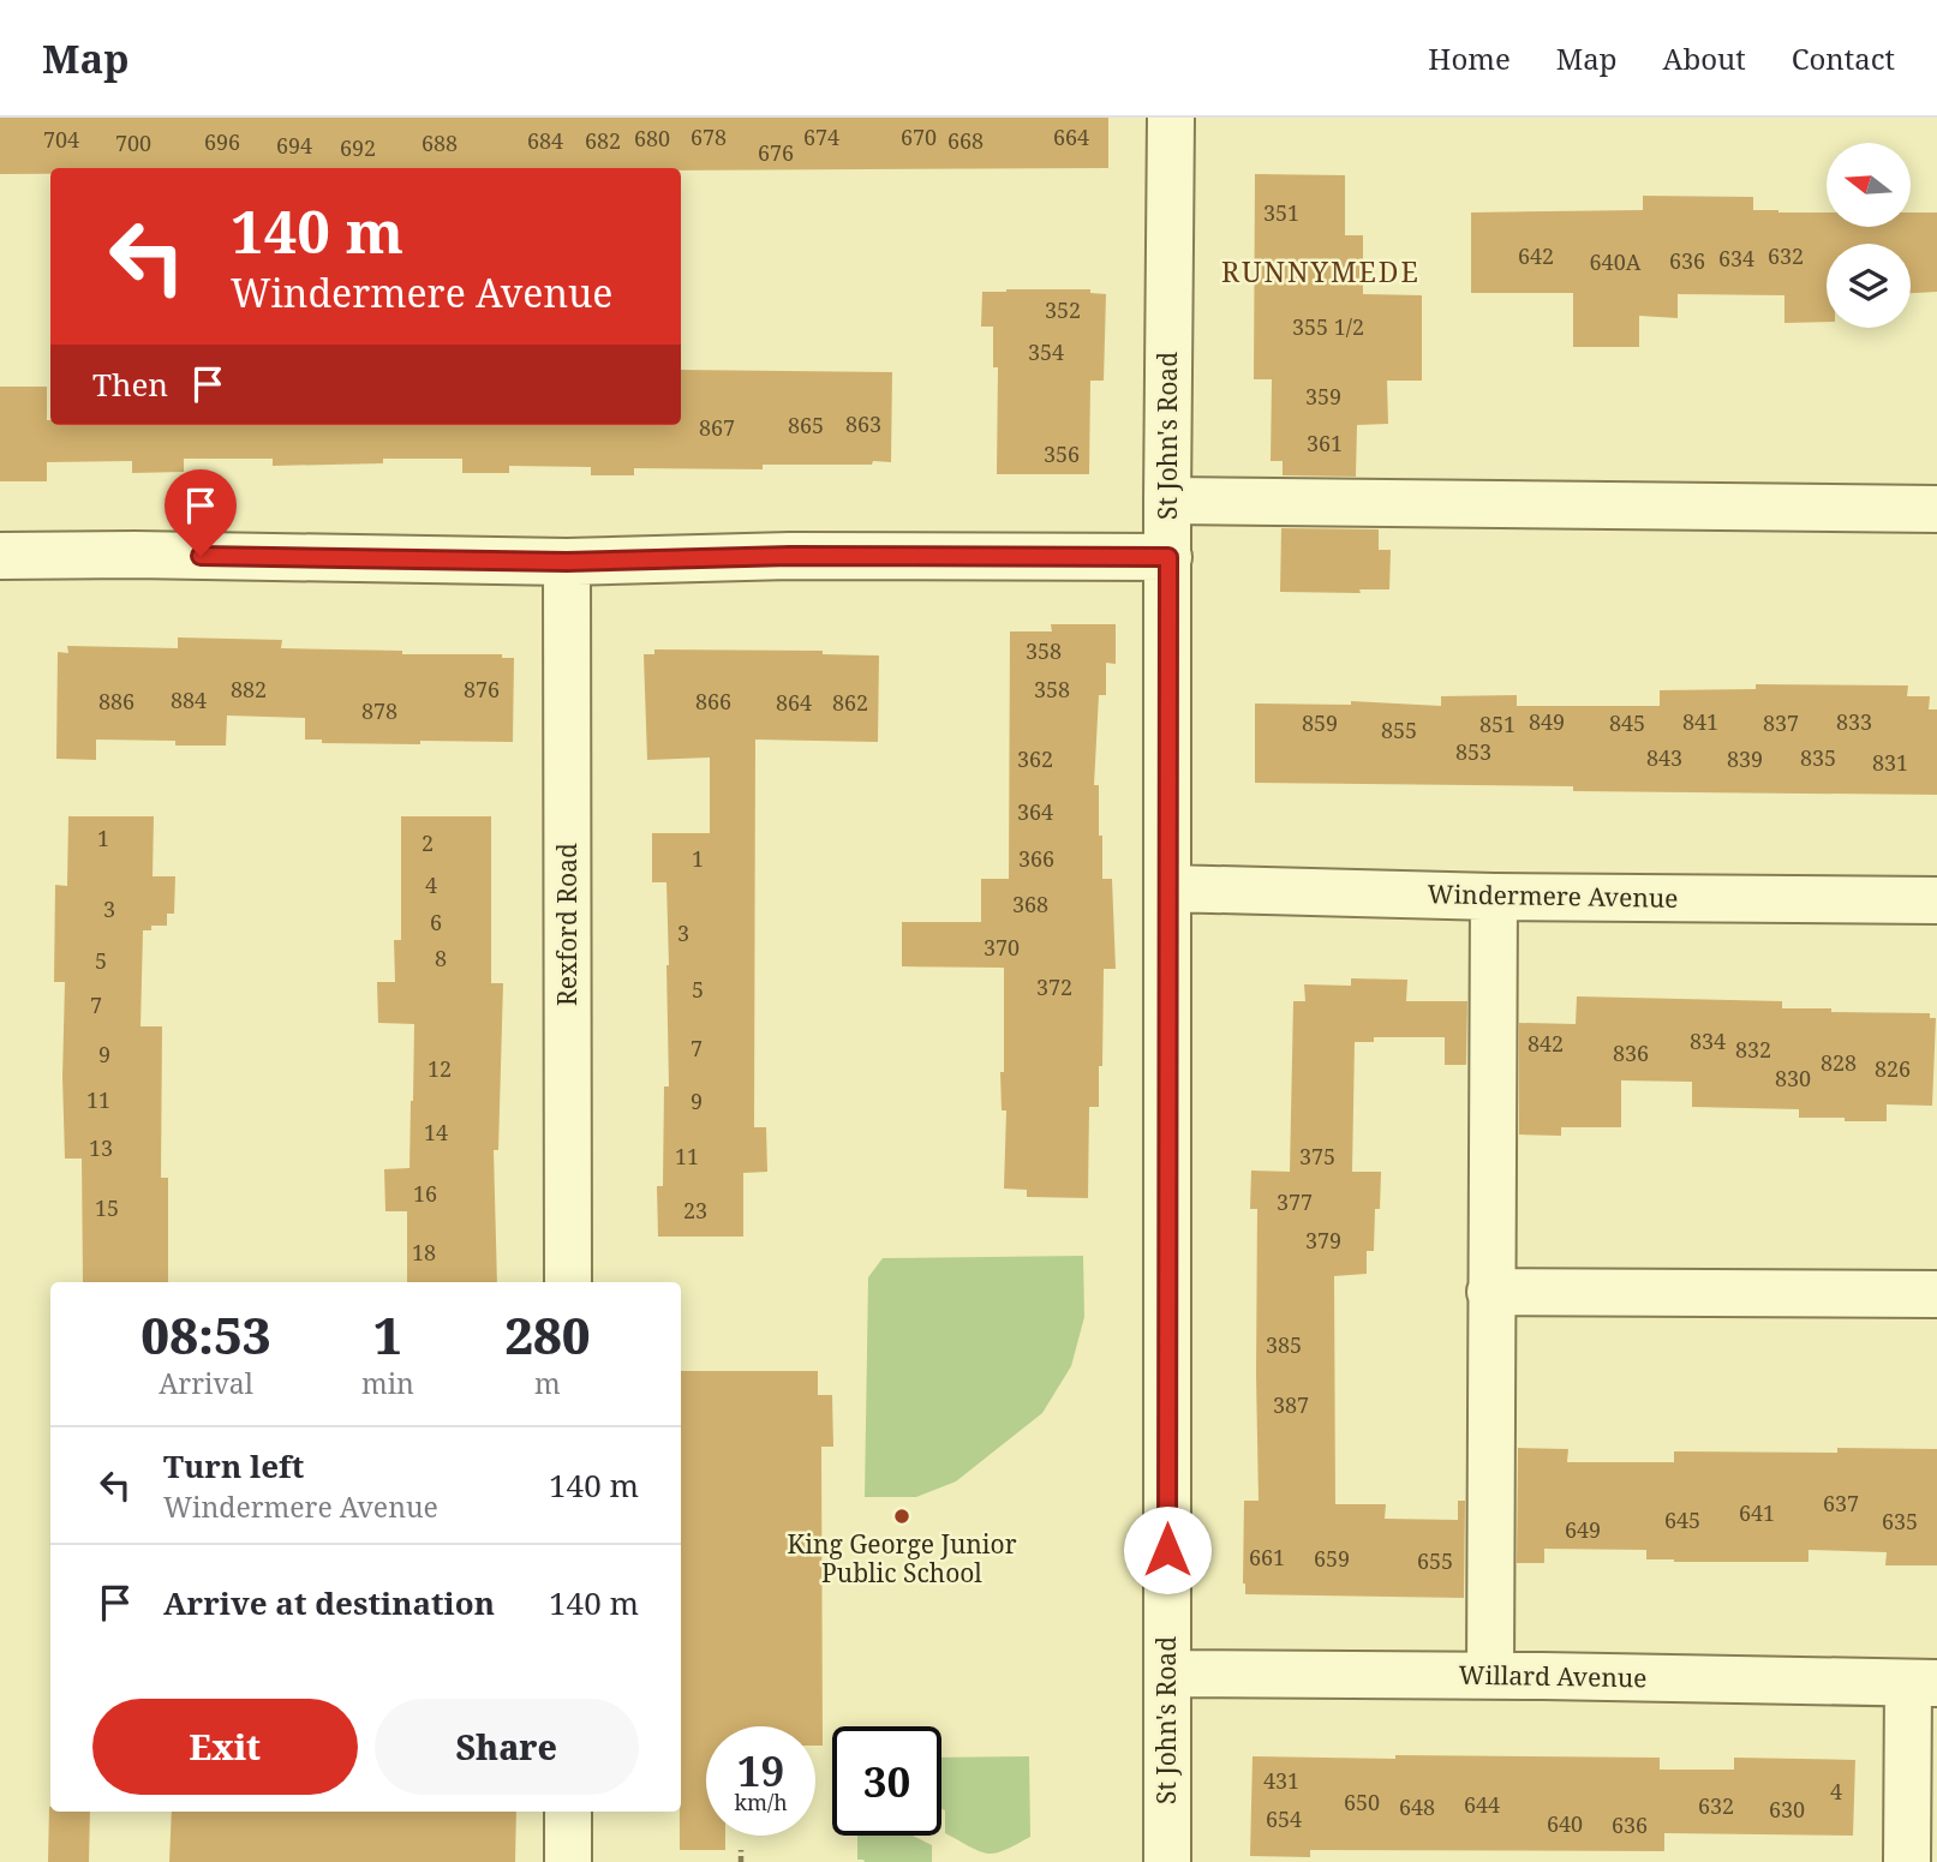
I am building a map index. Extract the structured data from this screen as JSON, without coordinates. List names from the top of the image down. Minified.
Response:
{"streets":{"street":["St John's Road","Windermere Avenue","Rexford Road","Willard Avenue"]},"crossings":[["St John's Road","Windermere Avenue"],["St John's Road","Willard Avenue"]],"districts":["RUNNYMEDE"],"places":["King George Junior Public School"],"house_numbers":["678","674","670","664","680","704","684","682","668","696","700","688","694","692","676","351","642","632","634","636","640A","352","355 1/2","354","359","863","865","867","361","356","358","882","876","358","884","886","866","864","862","878","849","841","833","859","845","837","851","855","853","843","835","362","839","831","364","1","2","1","366","4","368","3","6","3","370","8","5","372","5","7","834","842","7","832","836","9","828","12","826","830","11","9","14","13","11","375","16","377","15","23","379","18","385","387","637","641","645","635","649","661","659","655","431","4","650","644","632","648","630","654","640","636"],"north":"left","page":{"header":"Map","nav":["Home","Map","About","Contact"],"turn":["140 m","Windermere Avenue"],"then":"Then","eta":["08:53","Arrival","1","min","280","m"],"list":[{"name":"Turn left","note":"Windermere Avenue","value":"140 m"},{"name":"Arrive at destination","value":"140 m"}],"buttons":["Exit","Share"],"speed":"19 km/h","limit":"30"}}
